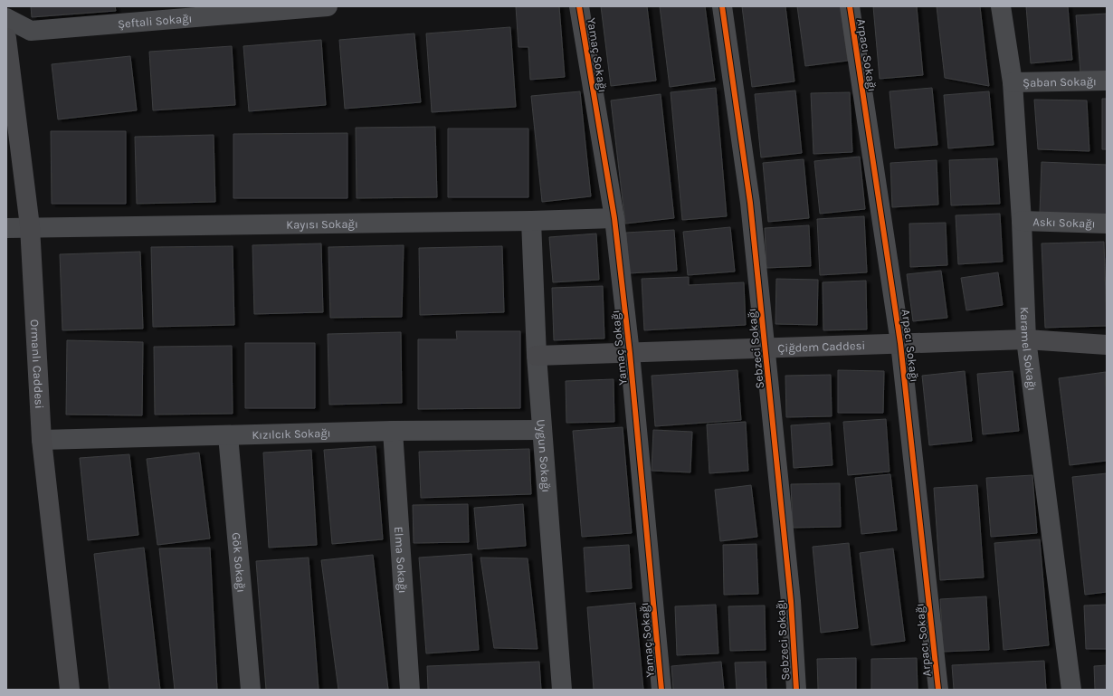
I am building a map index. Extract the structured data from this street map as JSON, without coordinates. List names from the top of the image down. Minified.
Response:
{"streets":{"main road":["Çiğdem Caddesi","Ormanlı Caddesi"],"street":["Şeftali Sokağı","Yamaç Sokağı","Arpacı Sokağı","Şaban Sokağı","Askı Sokağı","Kayısı Sokağı","Sebzeci Sokağı","Karamel Sokağı","Kızılcık Sokağı","Uygun Sokağı","Elma Sokağı","Gök Sokağı"]},"crossings":[["Yamaç Sokağı","Kayısı Sokağı"],["Yamaç Sokağı","Çiğdem Caddesi"],["Arpacı Sokağı","Çiğdem Caddesi"],["Şaban Sokağı","Karamel Sokağı"],["Askı Sokağı","Karamel Sokağı"],["Kayısı Sokağı","Ormanlı Caddesi"],["Kayısı Sokağı","Uygun Sokağı"],["Çiğdem Caddesi","Sebzeci Sokağı"],["Çiğdem Caddesi","Karamel Sokağı"],["Çiğdem Caddesi","Uygun Sokağı"],["Ormanlı Caddesi","Kızılcık Sokağı"],["Kızılcık Sokağı","Uygun Sokağı"],["Kızılcık Sokağı","Elma Sokağı"],["Kızılcık Sokağı","Gök Sokağı"]]}
